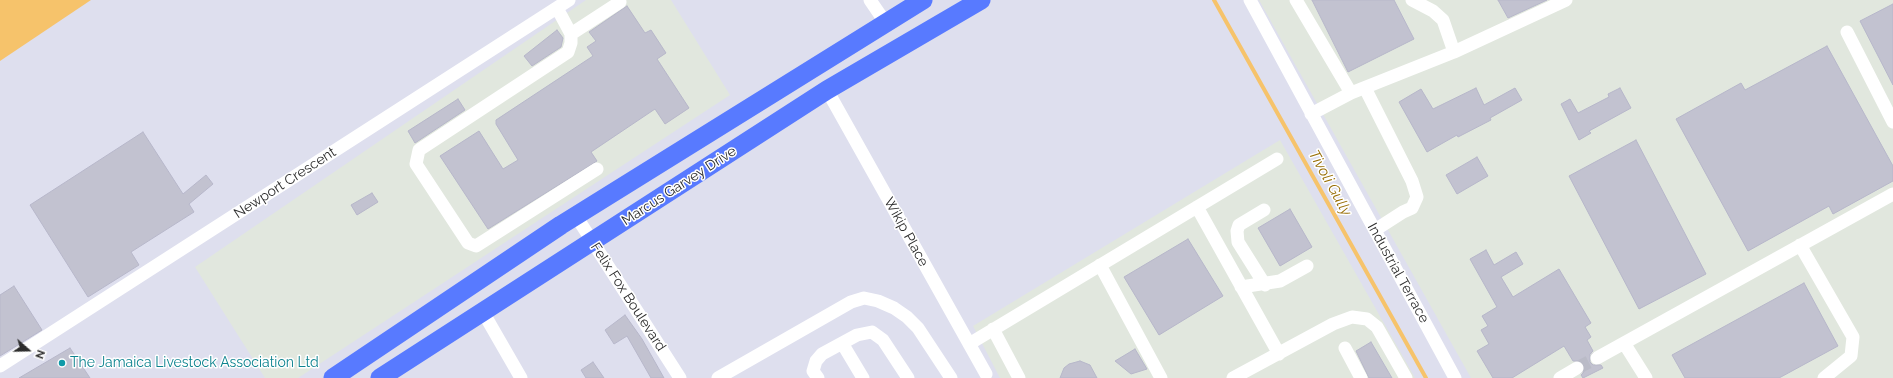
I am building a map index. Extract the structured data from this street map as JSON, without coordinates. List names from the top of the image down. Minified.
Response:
{"streets":{"highway":["Marcus Garvey Drive"],"street":["Newport Crescent","Wikip Place","Industrial Terrace","Felix Fox Boulevard"]},"crossings":[["Marcus Garvey Drive","Wikip Place"],["Marcus Garvey Drive","Felix Fox Boulevard"]],"water":["Tivoli Gully"],"places":["The Jamaica Livestock Association Ltd"],"north":"right"}
